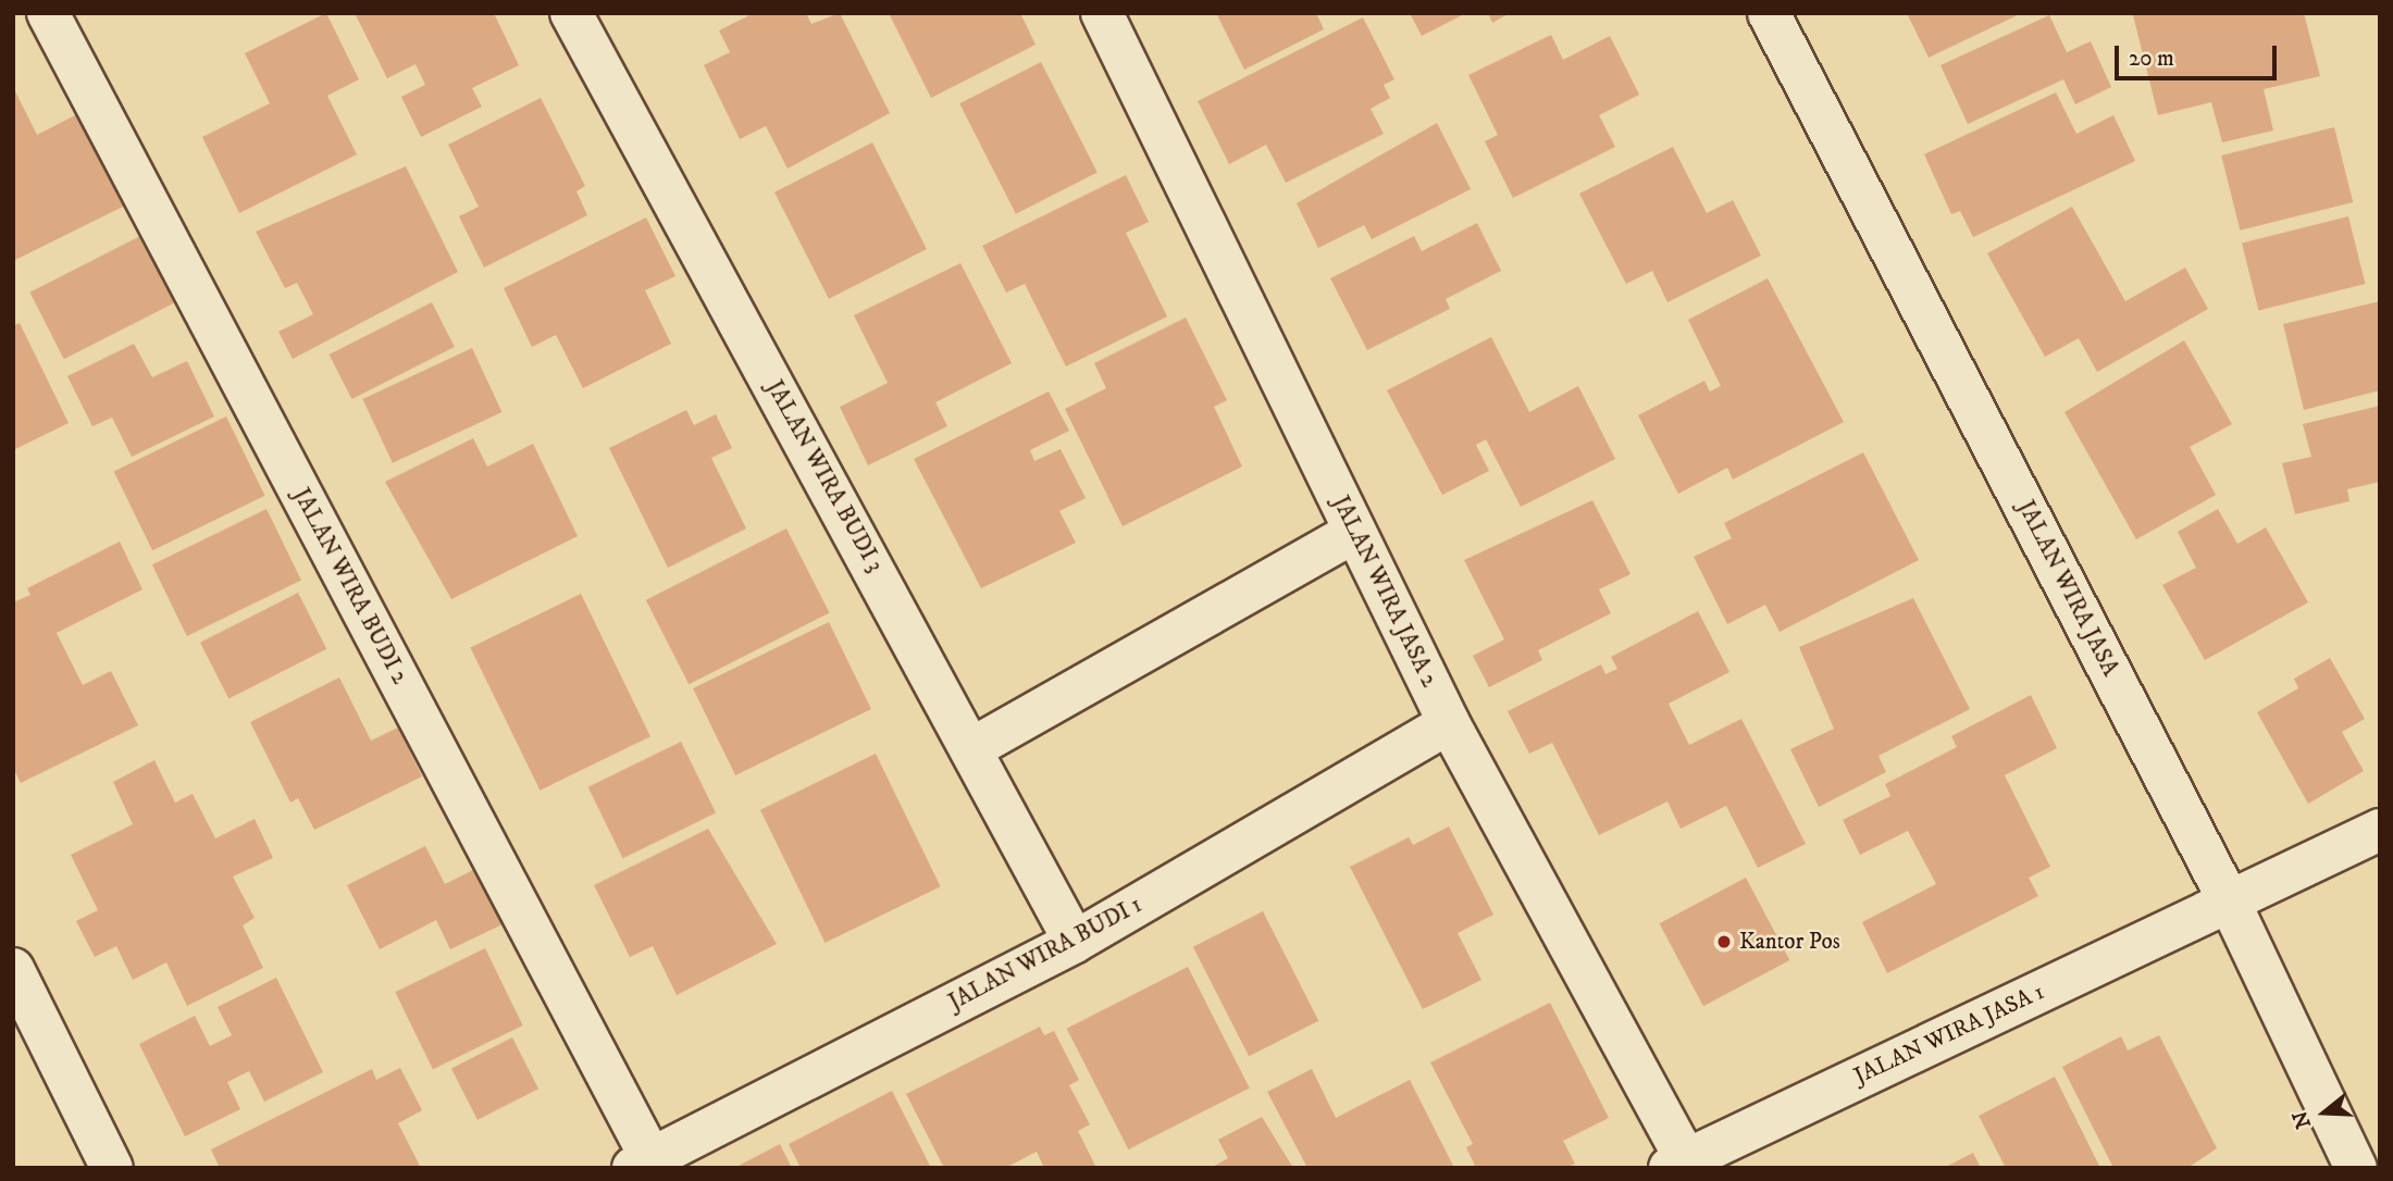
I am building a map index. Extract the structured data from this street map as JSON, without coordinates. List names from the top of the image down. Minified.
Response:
{"streets":{"street":["JALAN WIRA BUDI 3","JALAN WIRA BUDI 2","JALAN WIRA JASA","JALAN WIRA JASA 2","JALAN WIRA BUDI 1","JALAN WIRA JASA 1"]},"crossings":[["JALAN WIRA BUDI 3","JALAN WIRA BUDI 1"],["JALAN WIRA BUDI 2","JALAN WIRA BUDI 1"],["JALAN WIRA JASA","JALAN WIRA JASA 1"],["JALAN WIRA JASA 2","JALAN WIRA BUDI 1"],["JALAN WIRA JASA 2","JALAN WIRA JASA 1"]],"places":["Kantor Pos"],"scale_bar":"20 m","north":"left"}
